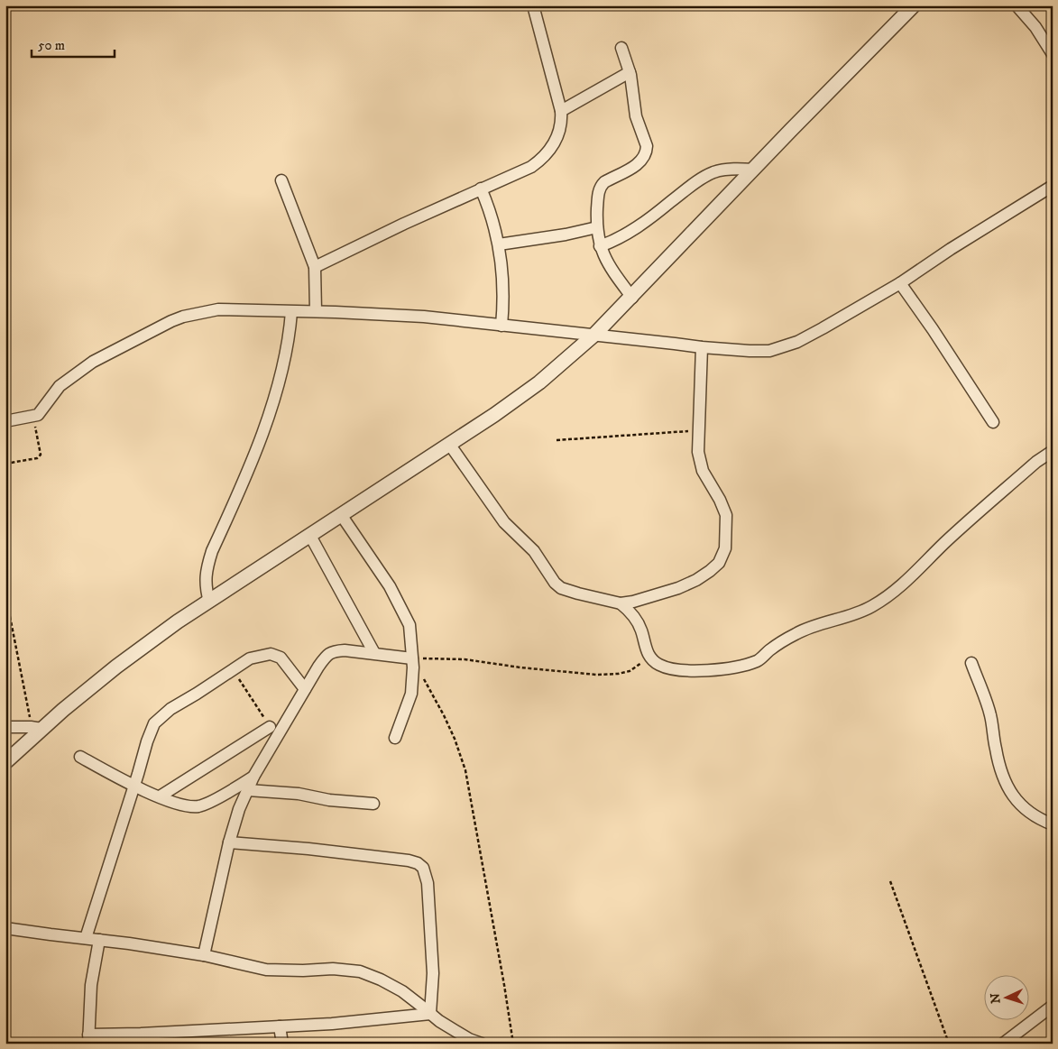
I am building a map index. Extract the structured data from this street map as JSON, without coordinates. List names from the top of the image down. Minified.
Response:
{"scale_bar":"50 m","north":"left"}
